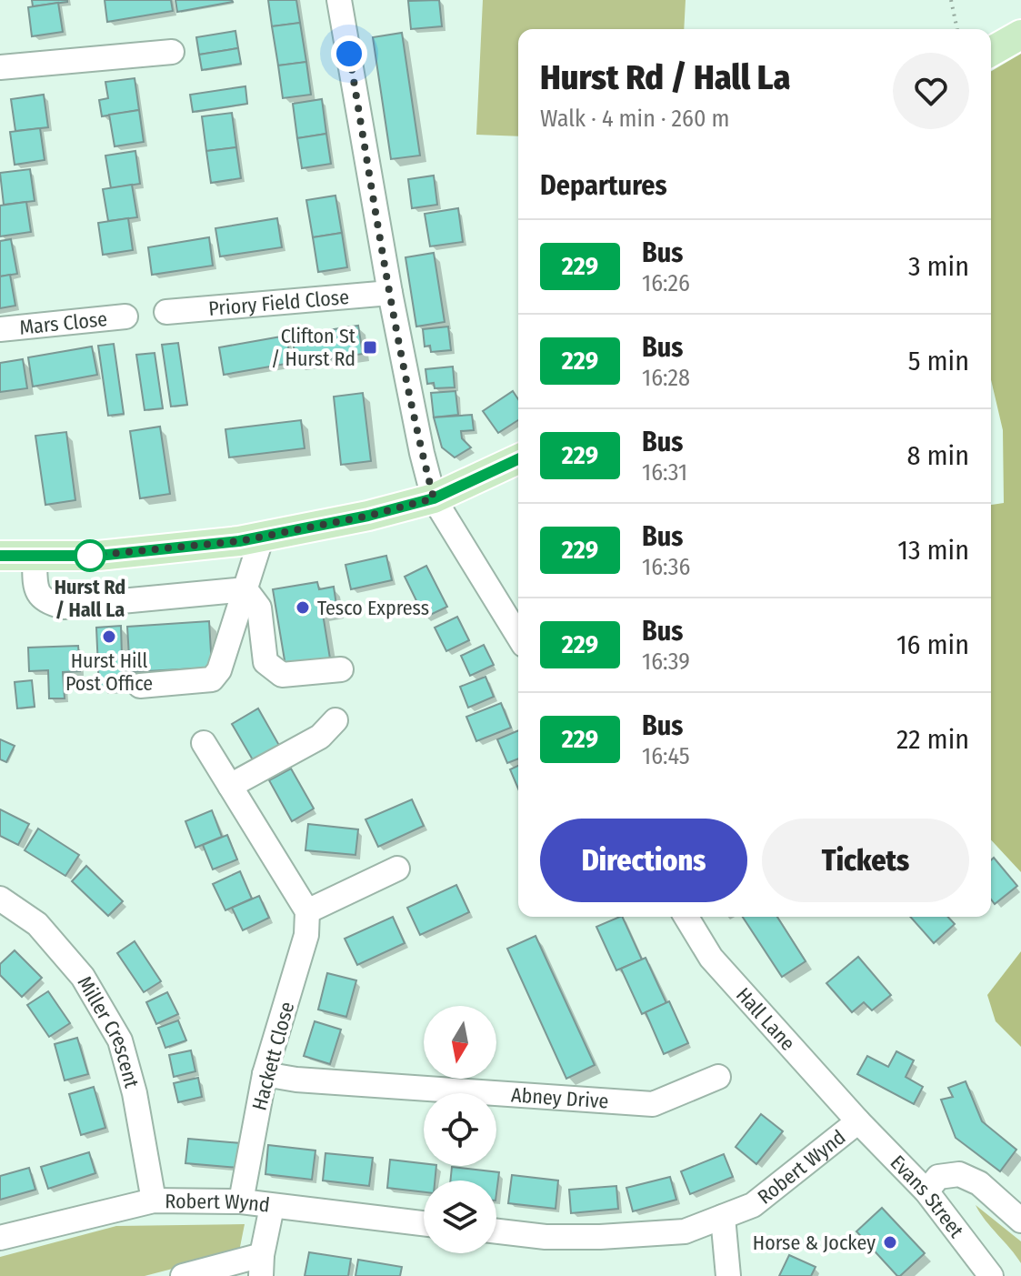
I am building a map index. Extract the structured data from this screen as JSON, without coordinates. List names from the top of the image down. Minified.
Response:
{"streets":{"street":["Priory Field Close","Mars Close","Hall Lane","Miller Crescent","Hackett Close","Abney Drive","Robert Wynd","Evans Street"]},"crossings":[["Hall Lane","Robert Wynd"],["Hall Lane","Evans Street"],["Miller Crescent","Robert Wynd"],["Hackett Close","Abney Drive"],["Hackett Close","Robert Wynd"],["Robert Wynd","Evans Street"]],"places":{"transit":["Clifton St / Hurst Rd"],"other":["Hurst Rd / Hall La","Tesco Express","Hurst Hill Post Office","Horse & Jockey"]},"lines":["bus line 229"],"north":"bottom","page":{"heading":[["Hurst Rd / Hall La","Walk · 4 min · 260 m"],"Departures"],"list":[{"mark":"229","name":"Bus","note":"16:26","value":"3 min"},{"mark":"229","name":"Bus","note":"16:28","value":"5 min"},{"mark":"229","name":"Bus","note":"16:31","value":"8 min"},{"mark":"229","name":"Bus","note":"16:36","value":"13 min"},{"mark":"229","name":"Bus","note":"16:39","value":"16 min"},{"mark":"229","name":"Bus","note":"16:45","value":"22 min"}],"buttons":["Directions","Tickets"]}}
